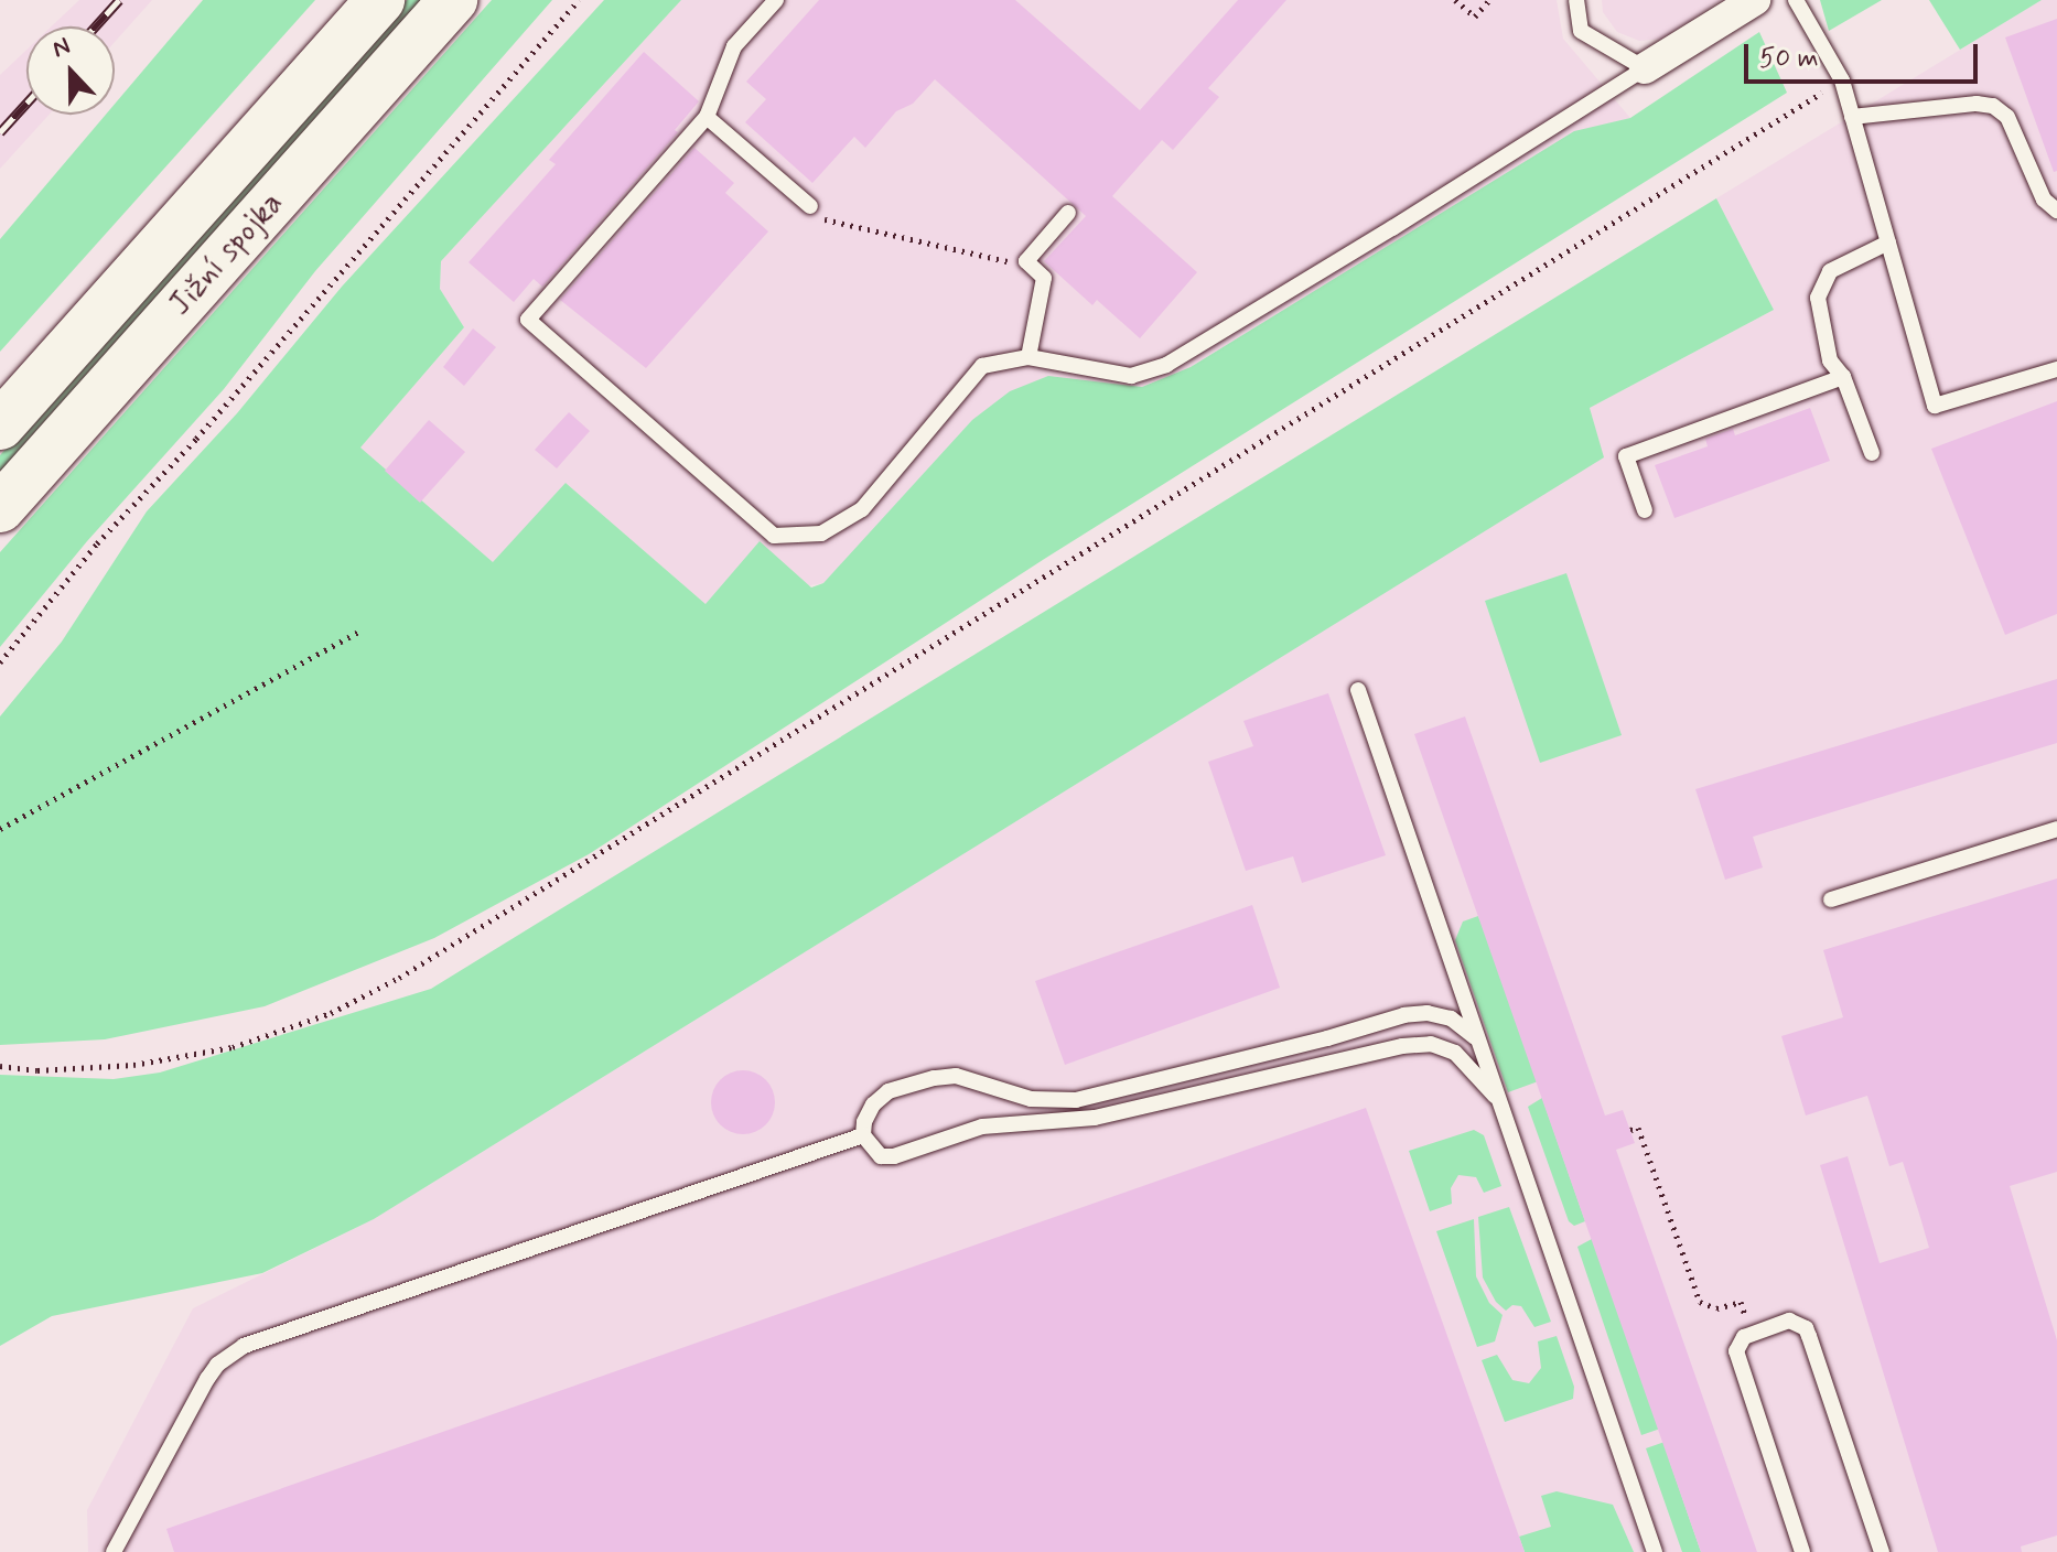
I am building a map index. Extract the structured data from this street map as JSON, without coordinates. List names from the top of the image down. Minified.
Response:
{"streets":{"highway":["Jižní spojka"]},"scale_bar":"50 m","north":"top"}
